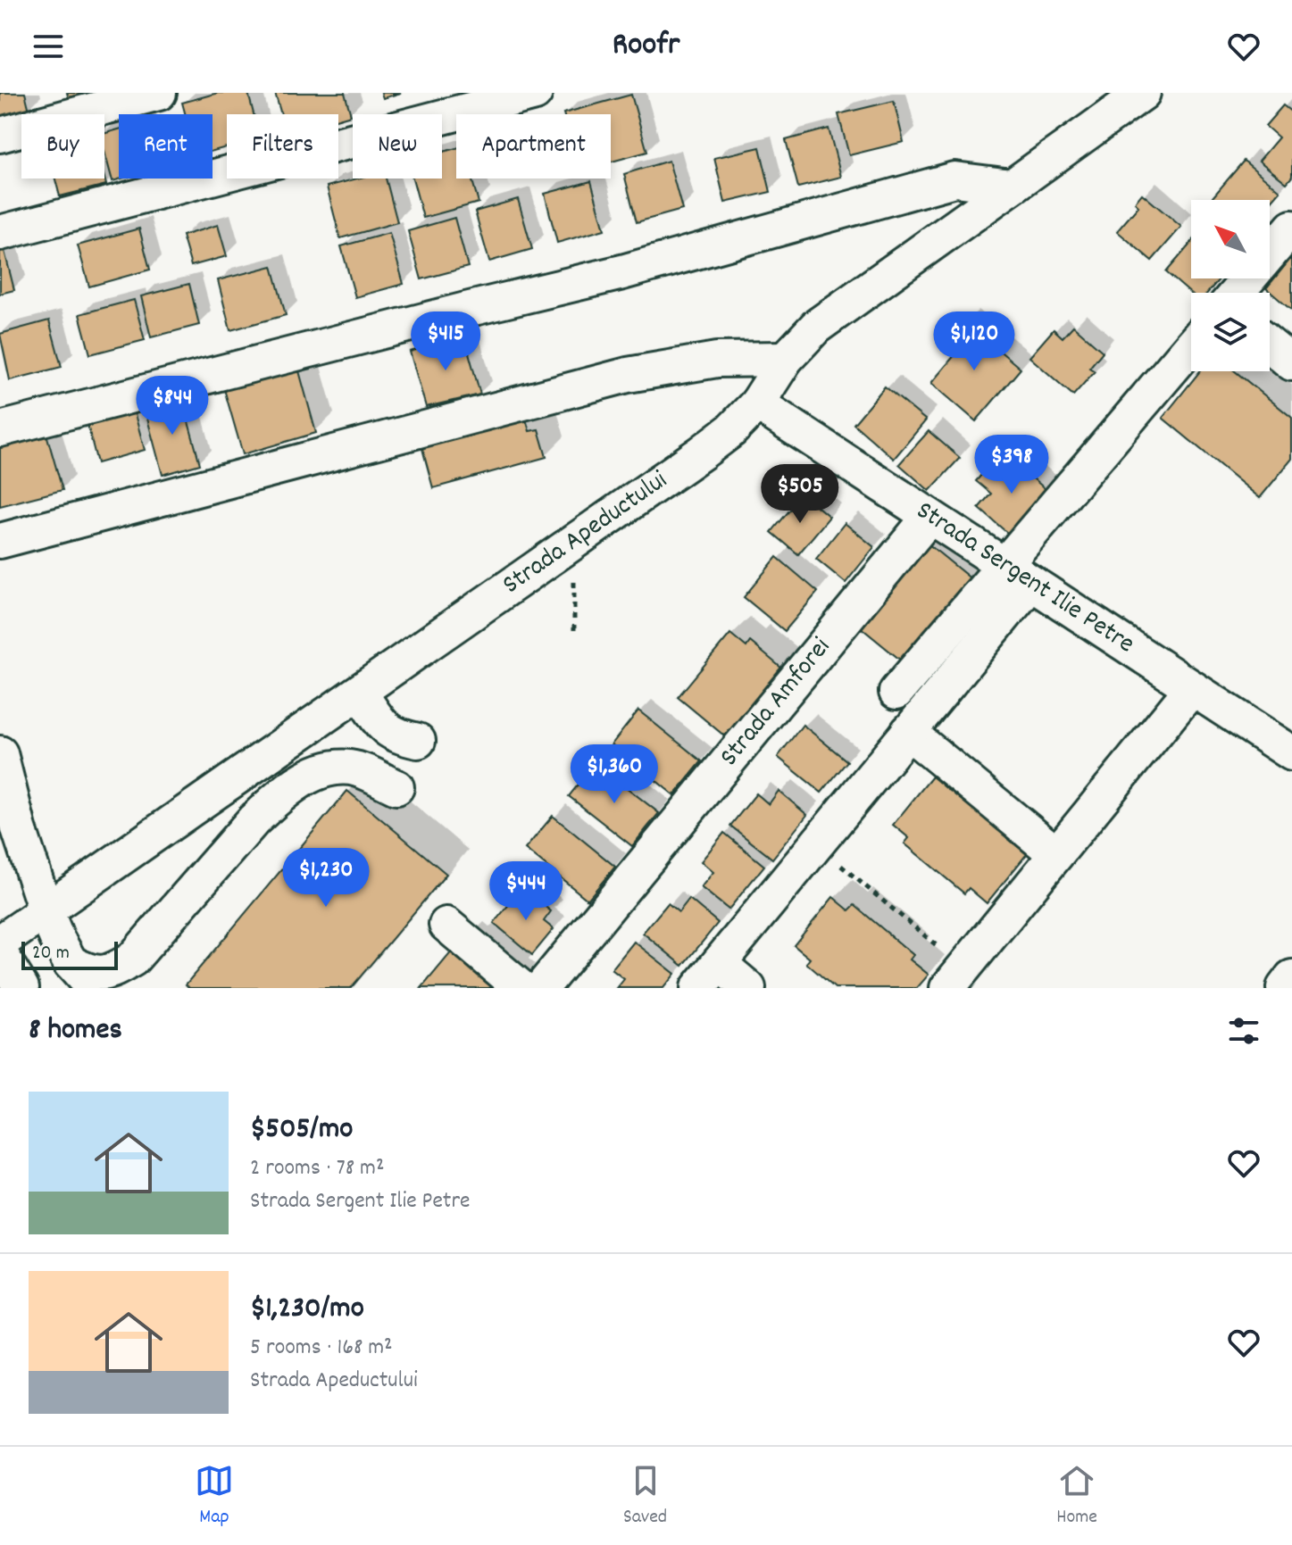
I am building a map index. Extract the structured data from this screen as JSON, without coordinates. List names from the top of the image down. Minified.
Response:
{"streets":{"street":["Strada Apeductului","Strada Sergent Ilie Petre","Strada Amforei"]},"crossings":[["Strada Apeductului","Strada Sergent Ilie Petre"],["Strada Sergent Ilie Petre","Strada Amforei"]],"scale_bar":"20 m","north":"top left","page":{"header":"Roofr","chip":["Buy","Rent","Filters","New","Apartment"],"price":["$415","$1,120","$844","$398","$505","$1,360","$1,230","$444"],"scale":"20 m","heading":"8 homes","list":[{"name":"$505/mo","note":"2 rooms · 78 m² · Strada Sergent Ilie Petre"},{"name":"$1,230/mo","note":"5 rooms · 168 m² · Strada Apeductului"}],"tabs":["Map","Saved","Home"]}}
